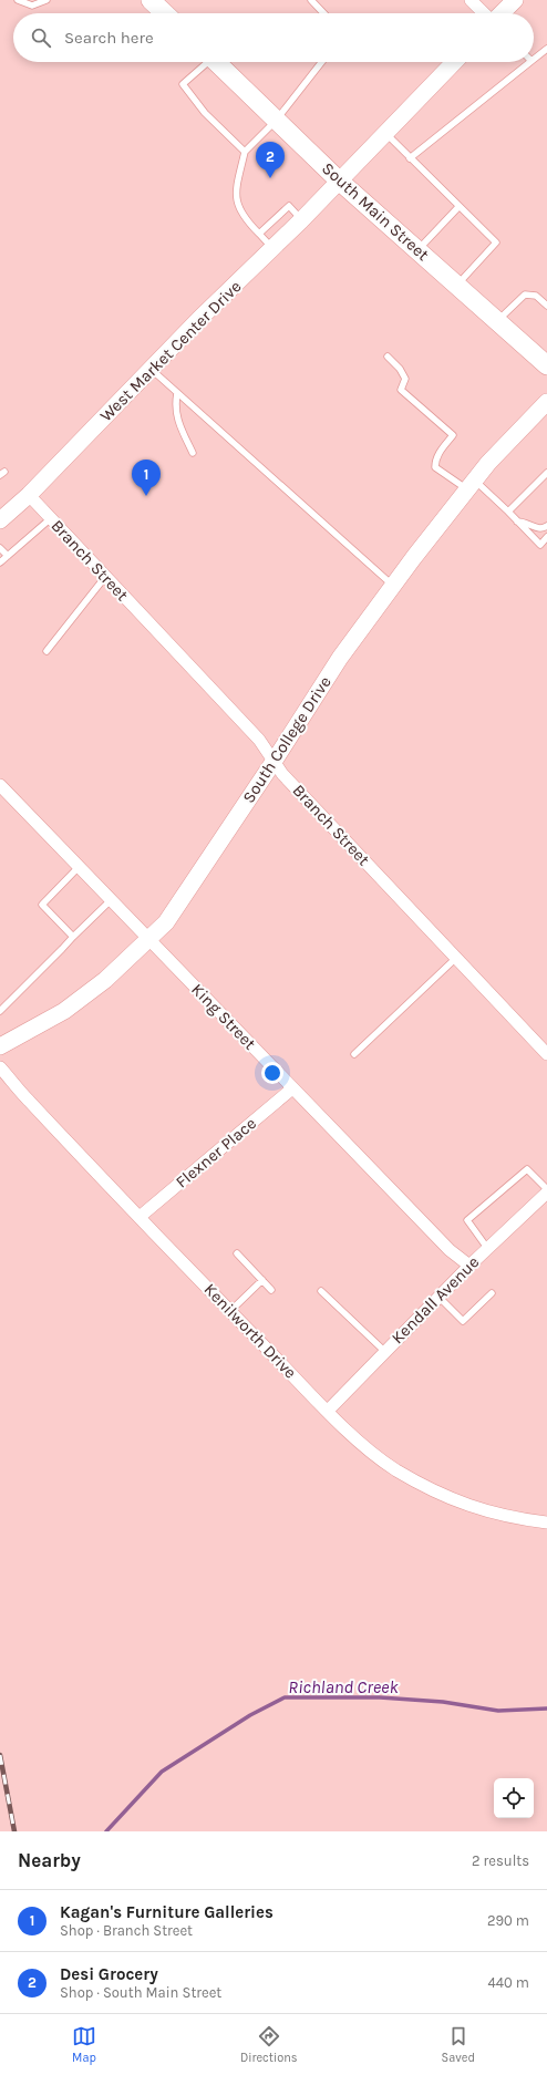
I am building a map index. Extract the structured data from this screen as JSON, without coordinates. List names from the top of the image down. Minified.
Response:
{"streets":{"main road":["South Main Street","West Market Center Drive","South College Drive"],"street":["Branch Street","King Street","Flexner Place","Kendall Avenue","Kenilworth Drive"]},"crossings":[["South Main Street","West Market Center Drive"],["West Market Center Drive","Branch Street"],["Branch Street","South College Drive"],["South College Drive","King Street"],["King Street","Flexner Place"],["King Street","Kendall Avenue"],["Flexner Place","Kenilworth Drive"],["Kendall Avenue","Kenilworth Drive"]],"water":["Richland Creek"],"page":{"search":"Search here","pins":["2","1"],"heading":["Nearby","2 results"],"list":[{"mark":"1","name":"Kagan's Furniture Galleries","note":"Shop · Branch Street","value":"290 m"},{"mark":"2","name":"Desi Grocery","note":"Shop · South Main Street","value":"440 m"}],"nav":["Map","Directions","Saved"]}}
